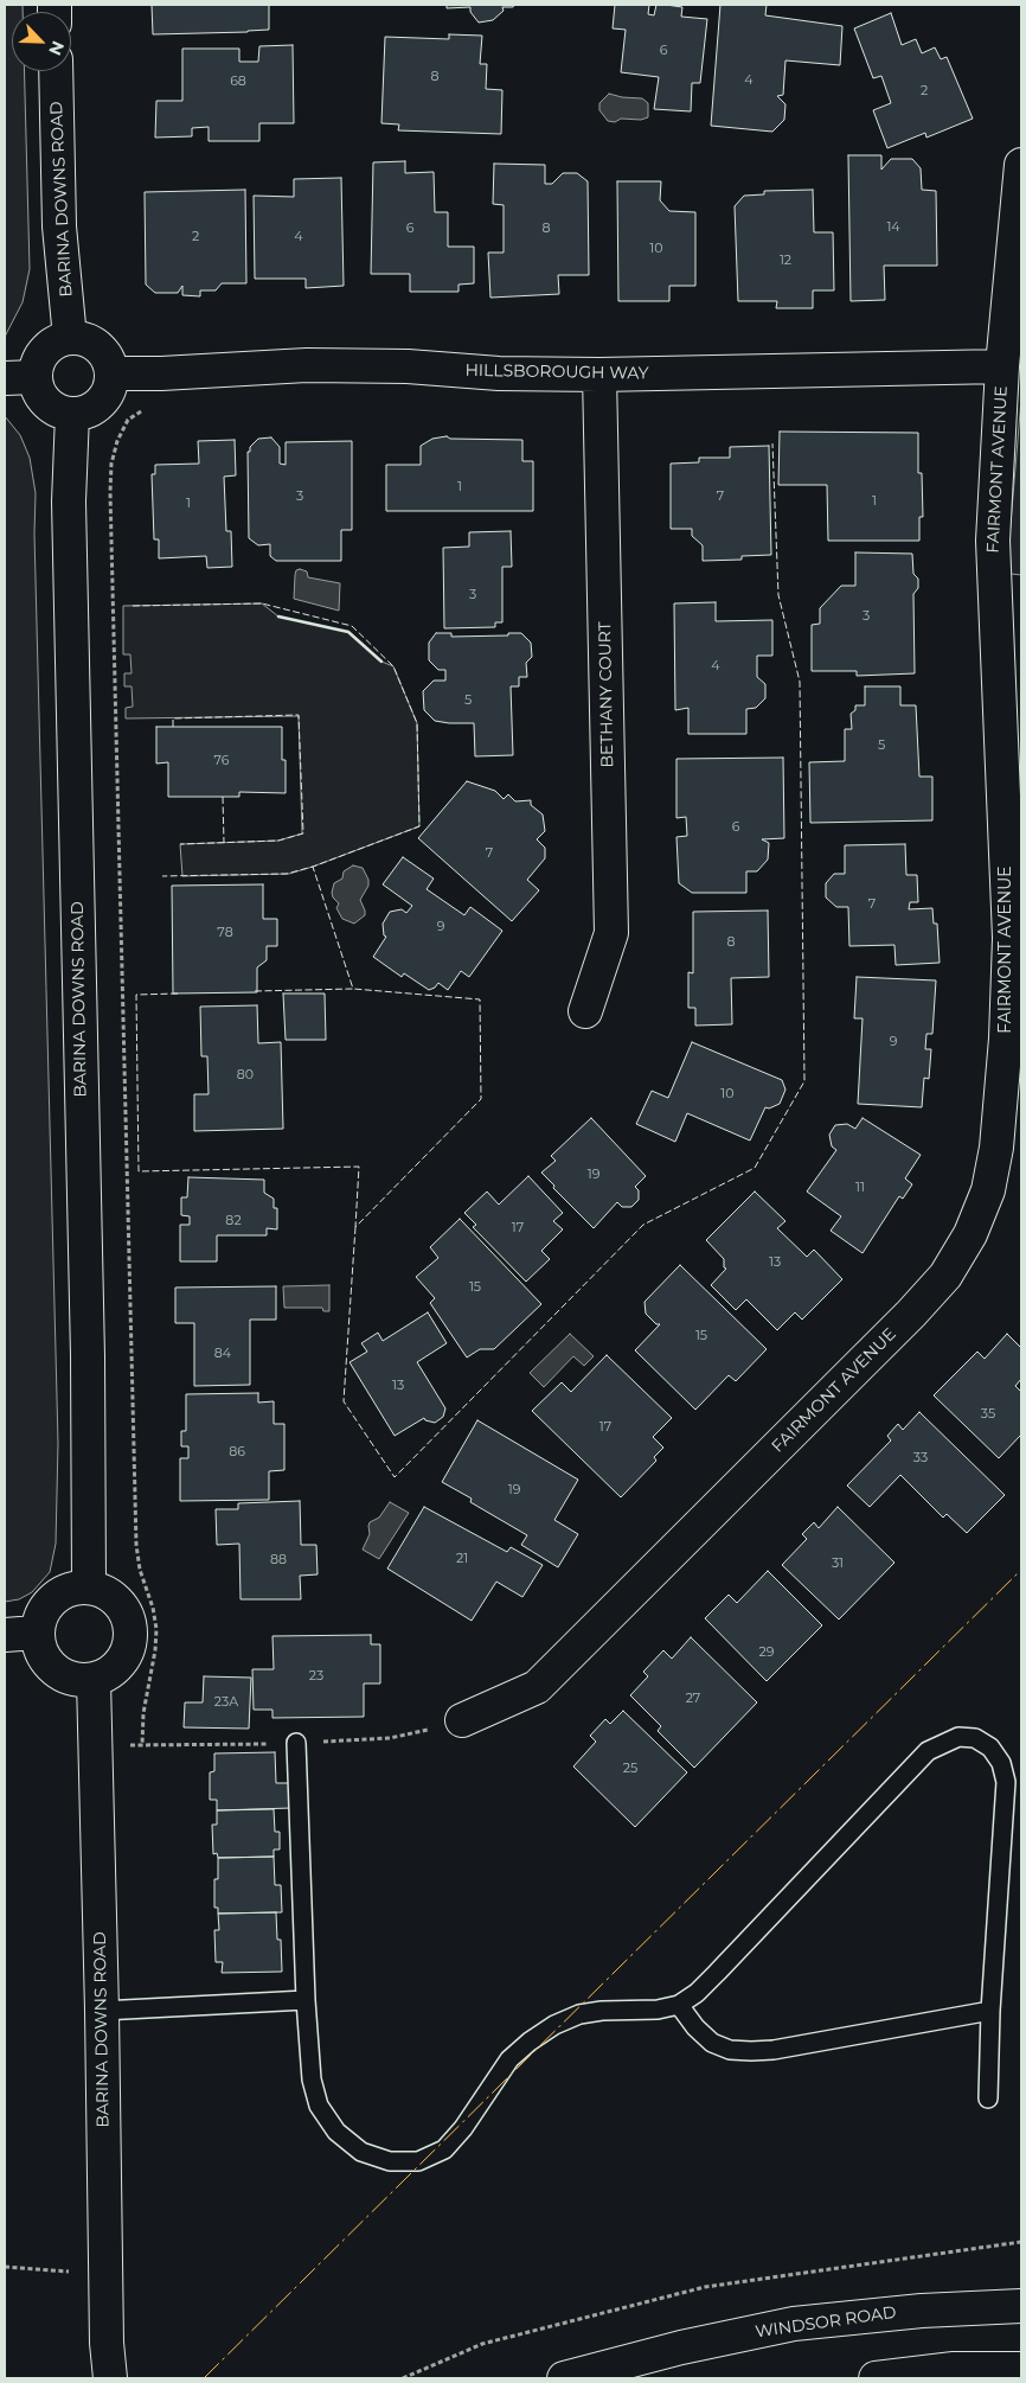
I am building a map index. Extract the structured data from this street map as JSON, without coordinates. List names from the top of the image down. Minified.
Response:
{"streets":{"street":["BARINA DOWNS ROAD","HILLSBOROUGH WAY","FAIRMONT AVENUE","BETHANY COURT","WINDSOR ROAD"]},"crossings":[["BARINA DOWNS ROAD","HILLSBOROUGH WAY"],["HILLSBOROUGH WAY","FAIRMONT AVENUE"],["HILLSBOROUGH WAY","BETHANY COURT"]],"house_numbers":["6","8","4","68","2","14","6","8","2","4","10","12","1","3","7","1","1","3","3","4","5","5","76","6","7","7","9","78","8","9","80","10","19","11","82","17","13","15","15","84","13","35","17","86","33","19","21","88","31","29","23","27","23A","25"],"north":"bottom right"}
